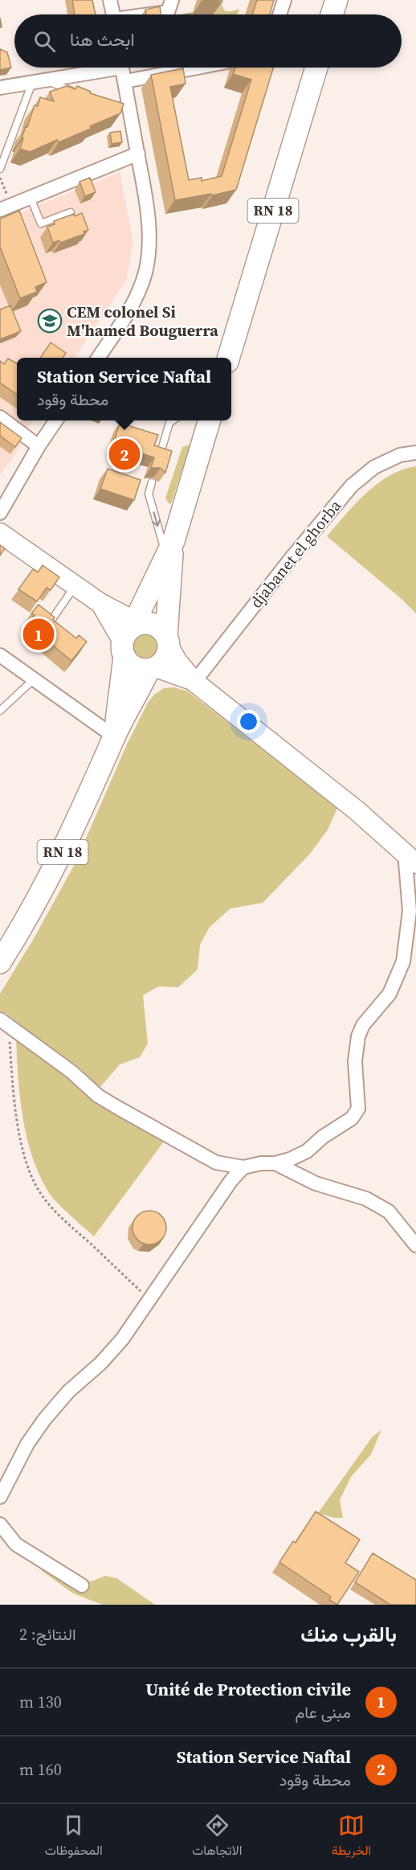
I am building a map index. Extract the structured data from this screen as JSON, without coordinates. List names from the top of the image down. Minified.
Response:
{"streets":{"main road":["RN 18"],"street":["djabanet el ghorba"]},"places":{"school or university":["CEM colonel Si M'hamed Bouguerra"]},"page":{"search":"ابحث هنا","popup":["Station Service Naftal","محطة وقود"],"pins":["2","1"],"heading":["بالقرب منك","النتائج: 2"],"list":[{"mark":"1","name":"Unité de Protection civile","note":"مبنى عام","value":"130 m"},{"mark":"2","name":"Station Service Naftal","note":"محطة وقود","value":"160 m"}],"nav":["الخريطة","الاتجاهات","المحفوظات"]}}
